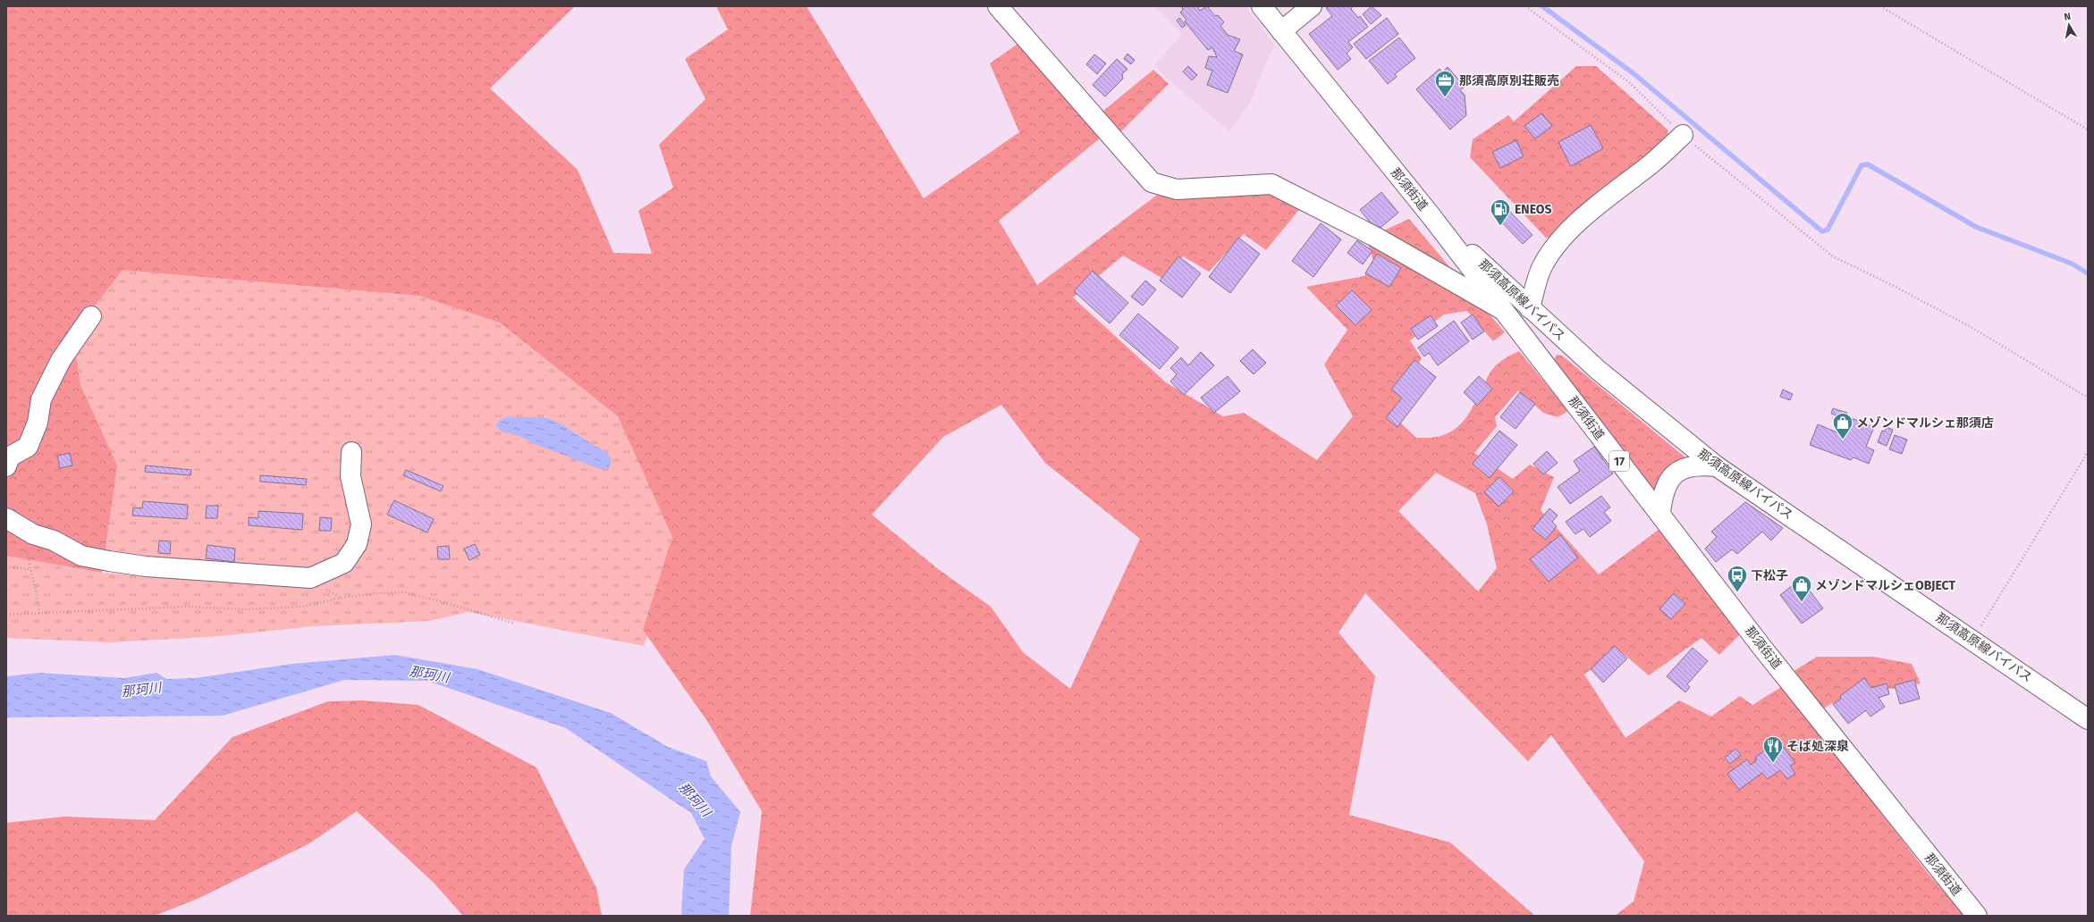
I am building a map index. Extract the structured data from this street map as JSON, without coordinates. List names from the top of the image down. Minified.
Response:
{"streets":{"main road":["那須街道","那須高原線バイパス","17"]},"crossings":[["那須街道","那須高原線バイパス"]],"water":["那珂川"],"places":{"office":["那須高原別荘販売"],"fuel station":["ENEOS"],"shop":["メゾンドマルシェ那須店","メゾンドマルシェOBJECT"],"bus stop":["下松子"],"restaurant":["そば処深泉"]},"north":"top"}
